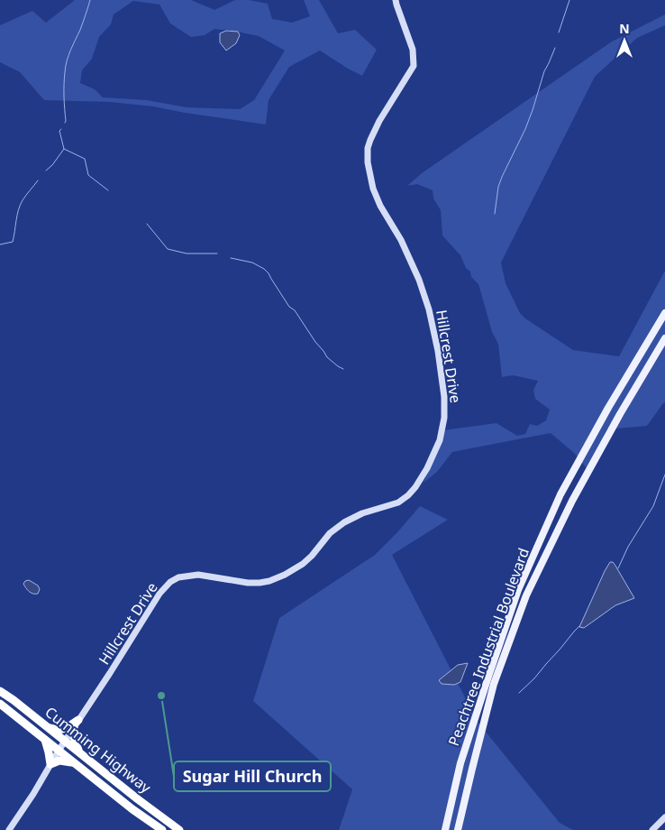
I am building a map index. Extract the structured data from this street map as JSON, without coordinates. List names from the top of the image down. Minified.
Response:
{"streets":{"highway":["Cumming Highway"],"main road":["Peachtree Industrial Boulevard"],"street":["Hillcrest Drive"]},"crossings":[["Hillcrest Drive","Cumming Highway"]],"places":["Sugar Hill Church"],"north":"top"}
